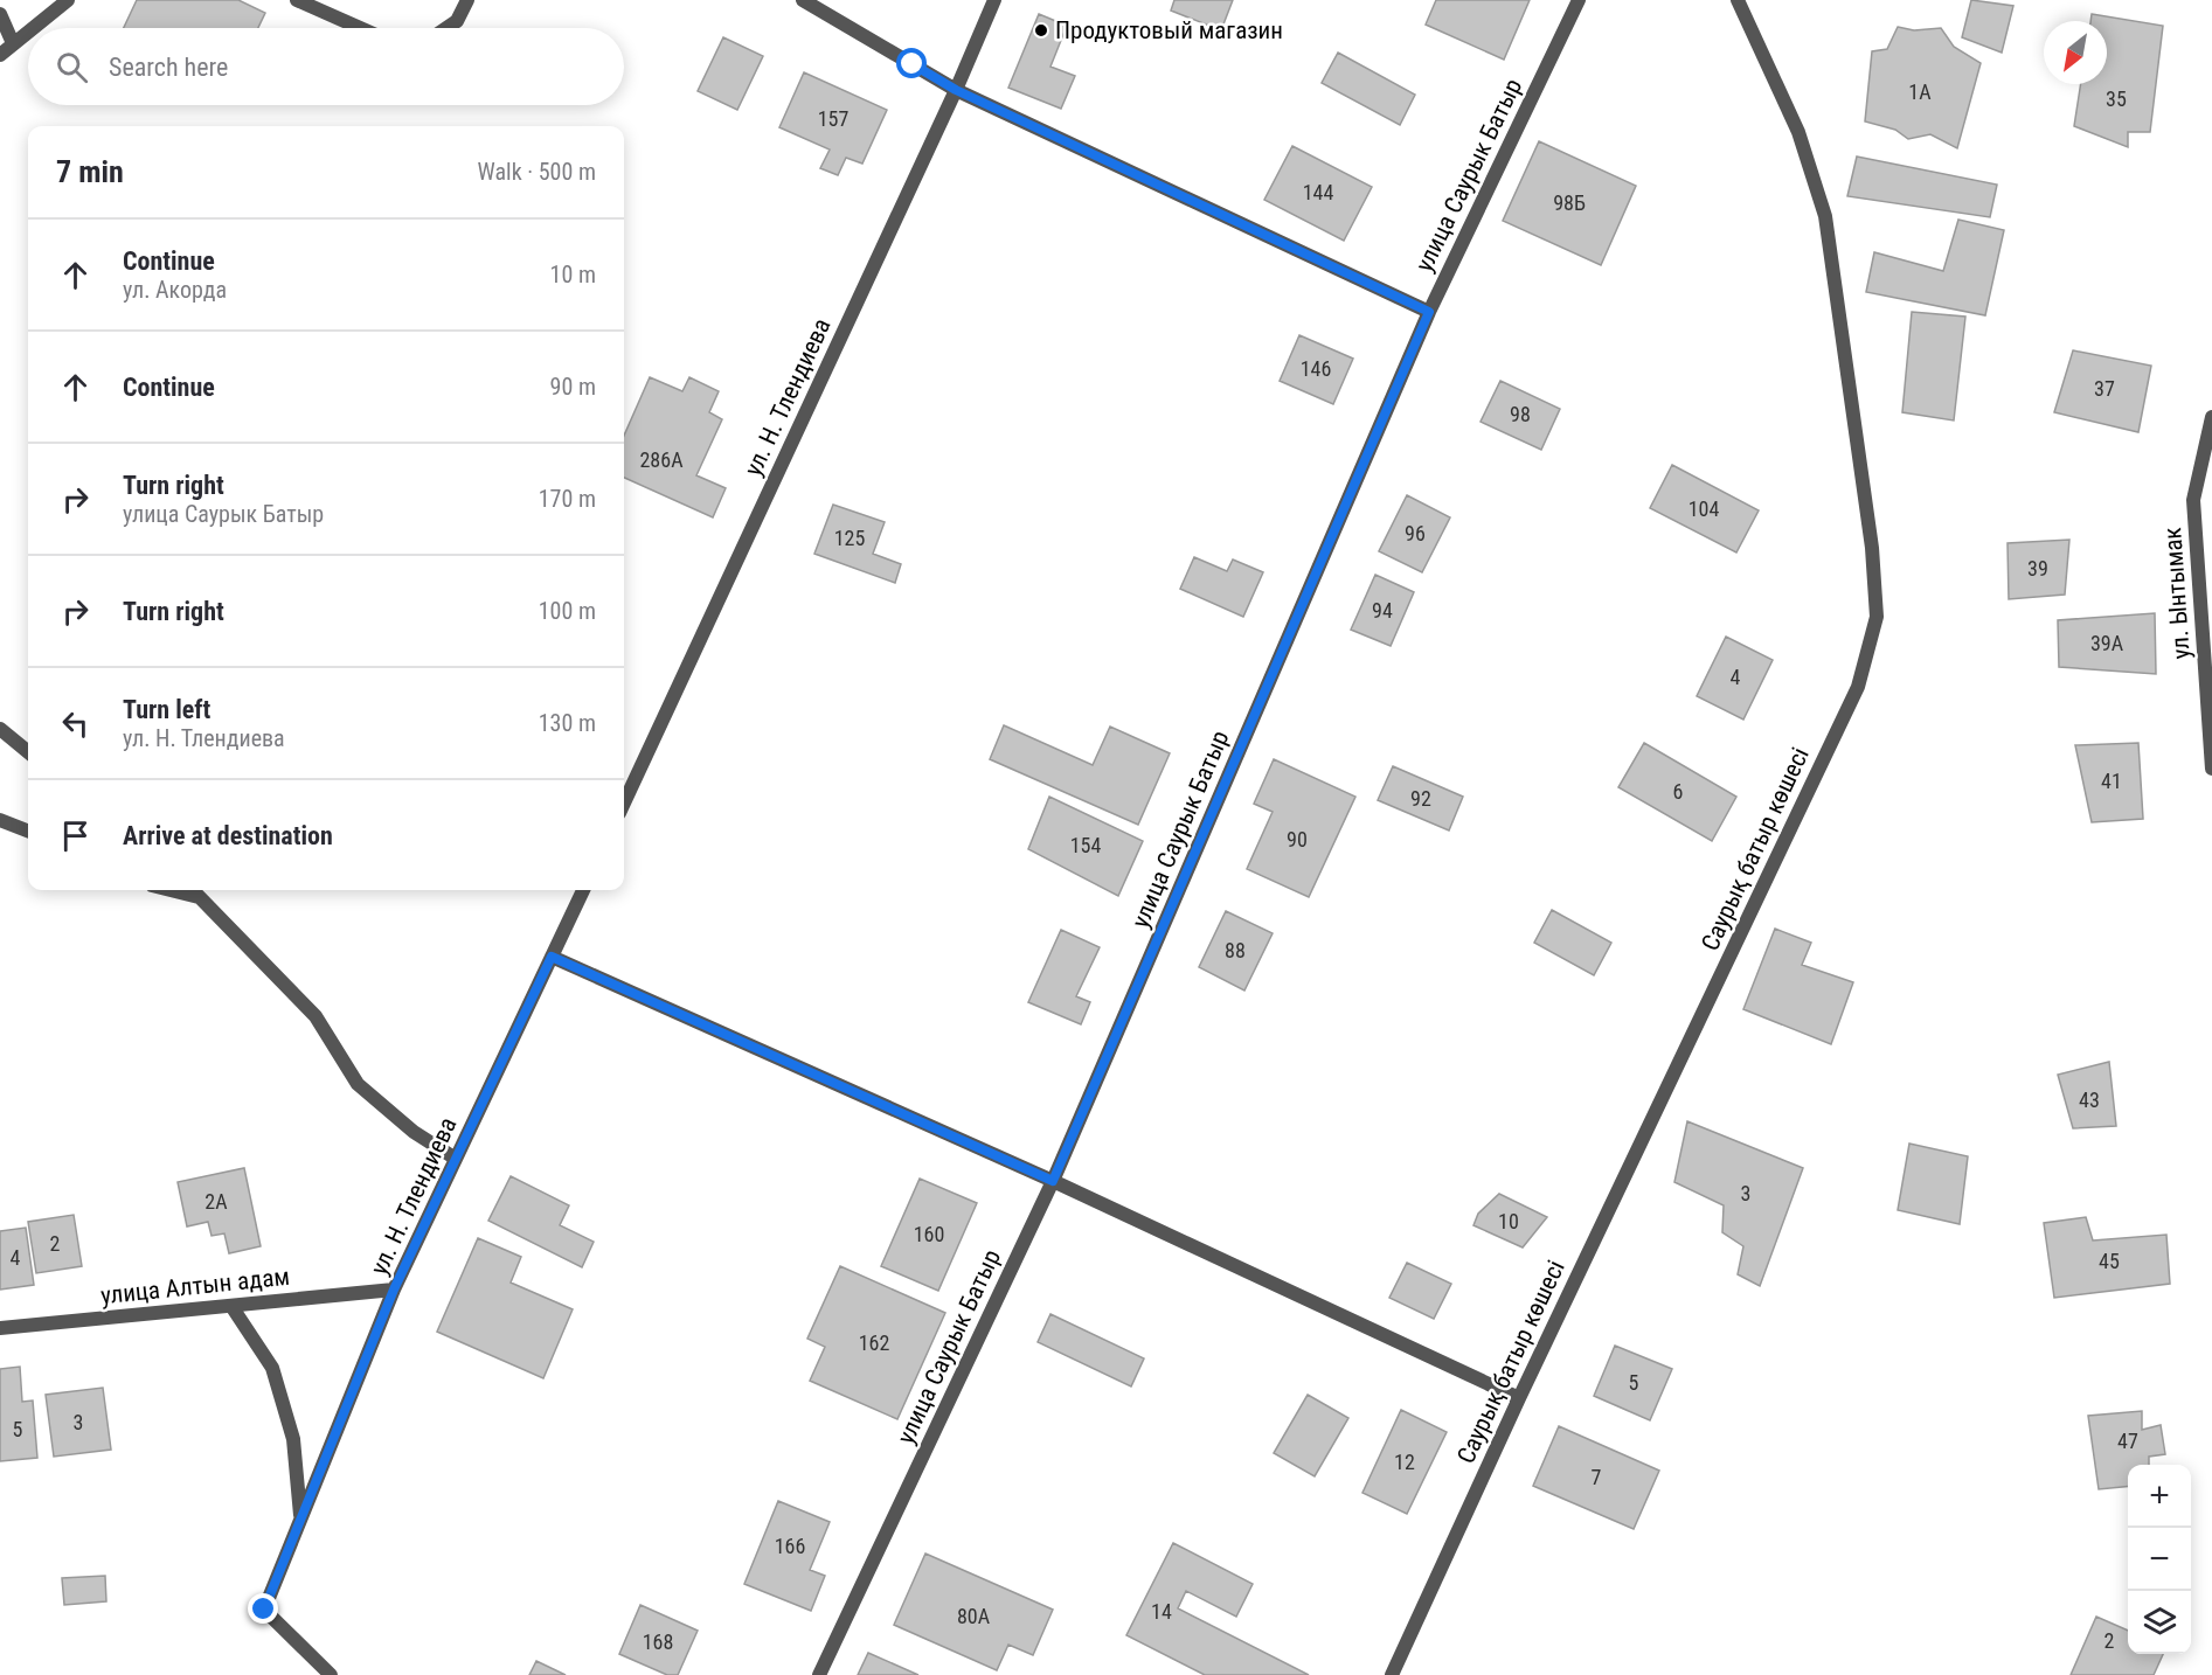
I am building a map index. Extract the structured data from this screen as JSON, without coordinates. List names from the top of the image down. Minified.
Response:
{"streets":{"street":["улица Саурык Батыр","ул. Н. Тлендиева","ул. Ынтымак","Саурық батыр көшесі","улица Алтын адам"]},"crossings":[["ул. Н. Тлендиева","улица Алтын адам"]],"places":["Продуктовый магазин"],"house_numbers":["1А","35","157","144","98Б","146","37","98","286А","104","96","125","39","94","39А","4","41","6","92","90","154","88","43","3","2А","10","160","2","4","45","162","5","3","5","47","12","7","166","14","80А","2","168"],"north":"bottom left","page":{"search":"Search here","heading":["7 min","Walk · 500 m"],"list":[["Continue","ул. Акорда","10 m"],["Continue","90 m"],["Turn right","улица Саурык Батыр","170 m"],["Turn right","100 m"],["Turn left","ул. Н. Тлендиева","130 m"],"Arrive at destination"],"map_buttons":["+","−"]}}
